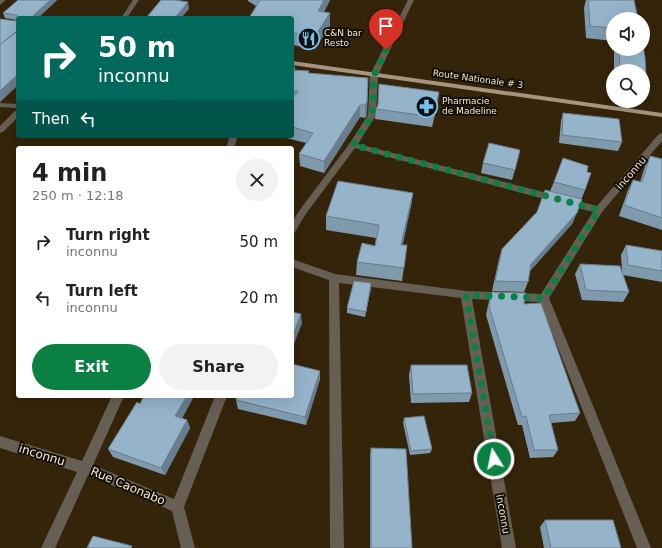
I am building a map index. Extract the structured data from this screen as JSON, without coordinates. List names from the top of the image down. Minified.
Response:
{"streets":{"main road":["Route Nationale # 3"],"street":["inconnu","Rue Caonabo"]},"crossings":[["inconnu","Rue Caonabo"]],"places":{"restaurant":["C&N bar Resto"],"pharmacy":["Pharmacie de Madeline"]},"page":{"turn":["50 m","inconnu"],"then":"Then","heading":["4 min","250 m · 12:18"],"list":[{"name":"Turn right","note":"inconnu","value":"50 m"},{"name":"Turn left","note":"inconnu","value":"20 m"}],"buttons":["Exit","Share"]}}
